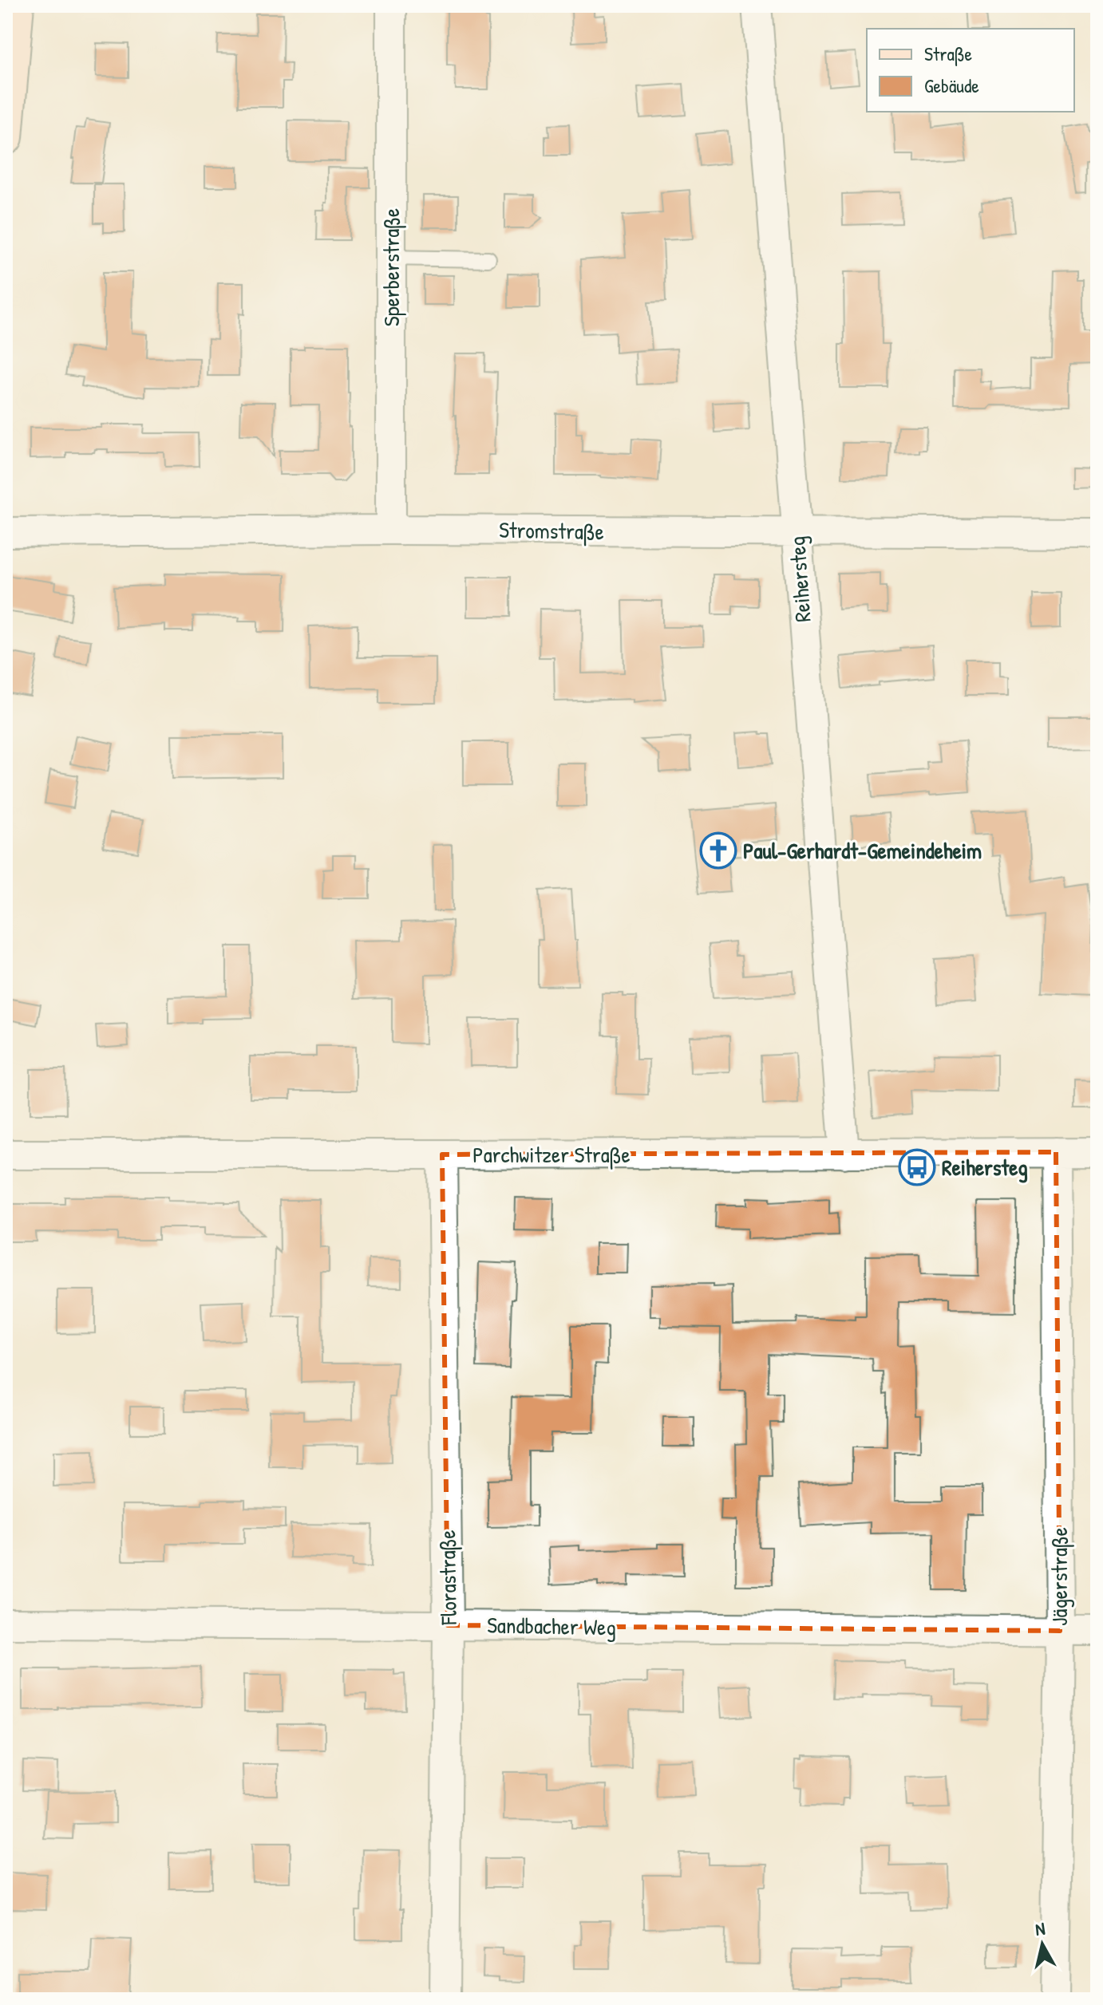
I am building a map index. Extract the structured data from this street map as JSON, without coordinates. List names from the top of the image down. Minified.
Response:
{"streets":{"street":["Sperberstraße","Stromstraße","Reihersteg","Parchwitzer Straße","Jägerstraße","Florastraße","Sandbacher Weg"]},"crossings":[["Sperberstraße","Stromstraße"],["Stromstraße","Reihersteg"],["Reihersteg","Parchwitzer Straße"],["Parchwitzer Straße","Jägerstraße"],["Parchwitzer Straße","Florastraße"],["Jägerstraße","Sandbacher Weg"],["Florastraße","Sandbacher Weg"]],"places":{"church":["Paul-Gerhardt-Gemeindeheim"],"bus stop":["Reihersteg"]},"legend":["Straße","Gebäude"],"north":"top"}
